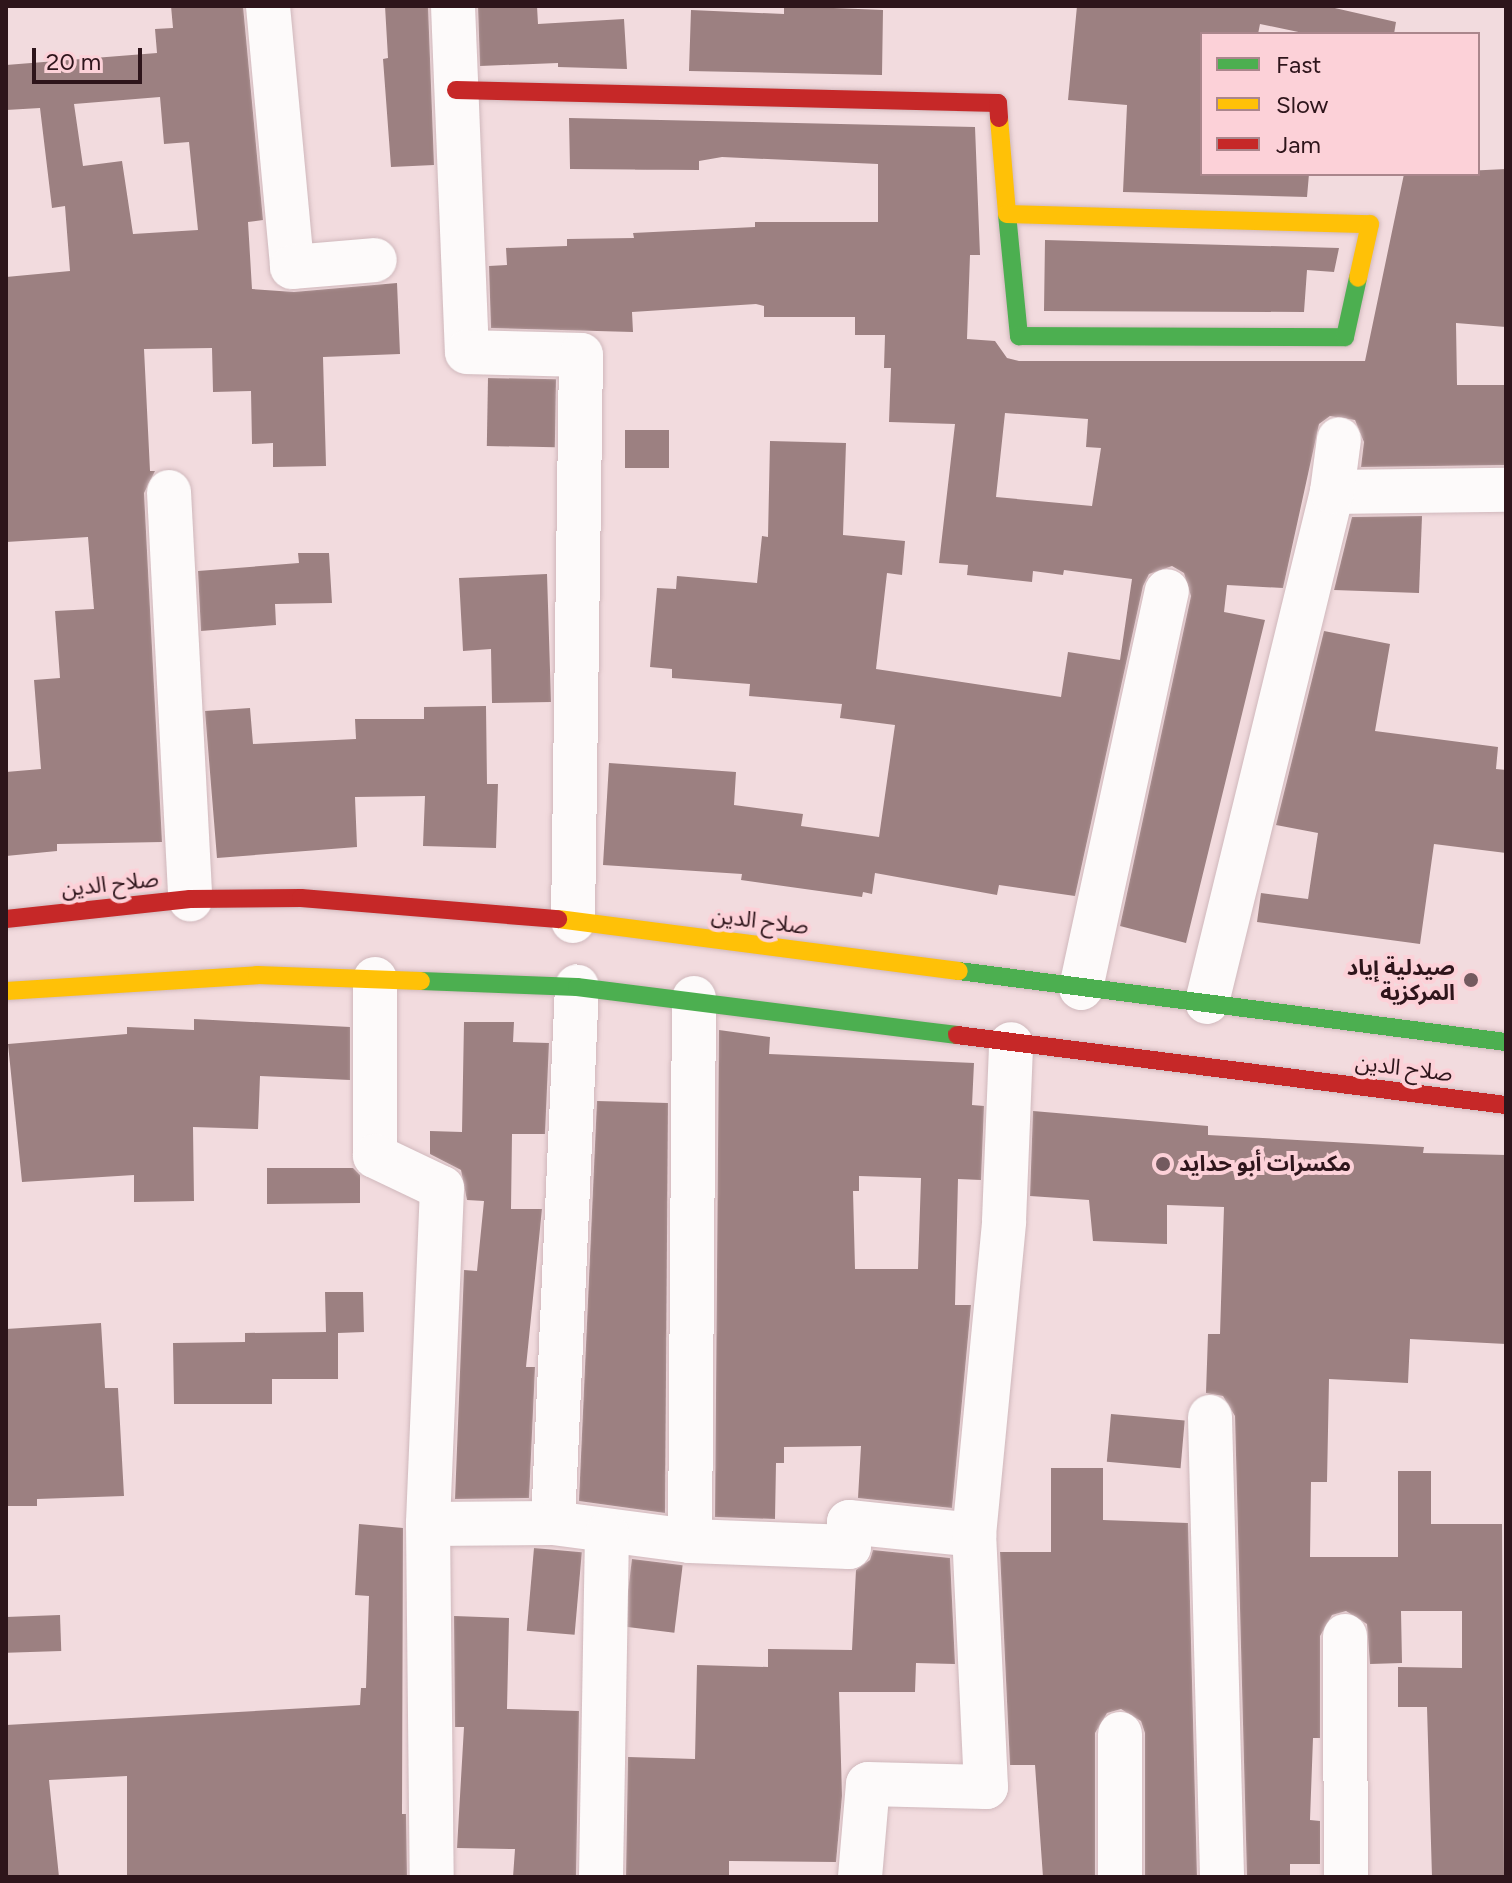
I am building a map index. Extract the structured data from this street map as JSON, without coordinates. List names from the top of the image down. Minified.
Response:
{"streets":{"main road":["صلاح الدين"]},"places":["صيدلية إياد المركزية","مكسرات أبو حدايد"],"legend":["Fast","Slow","Jam"],"scale_bar":"20 m"}
